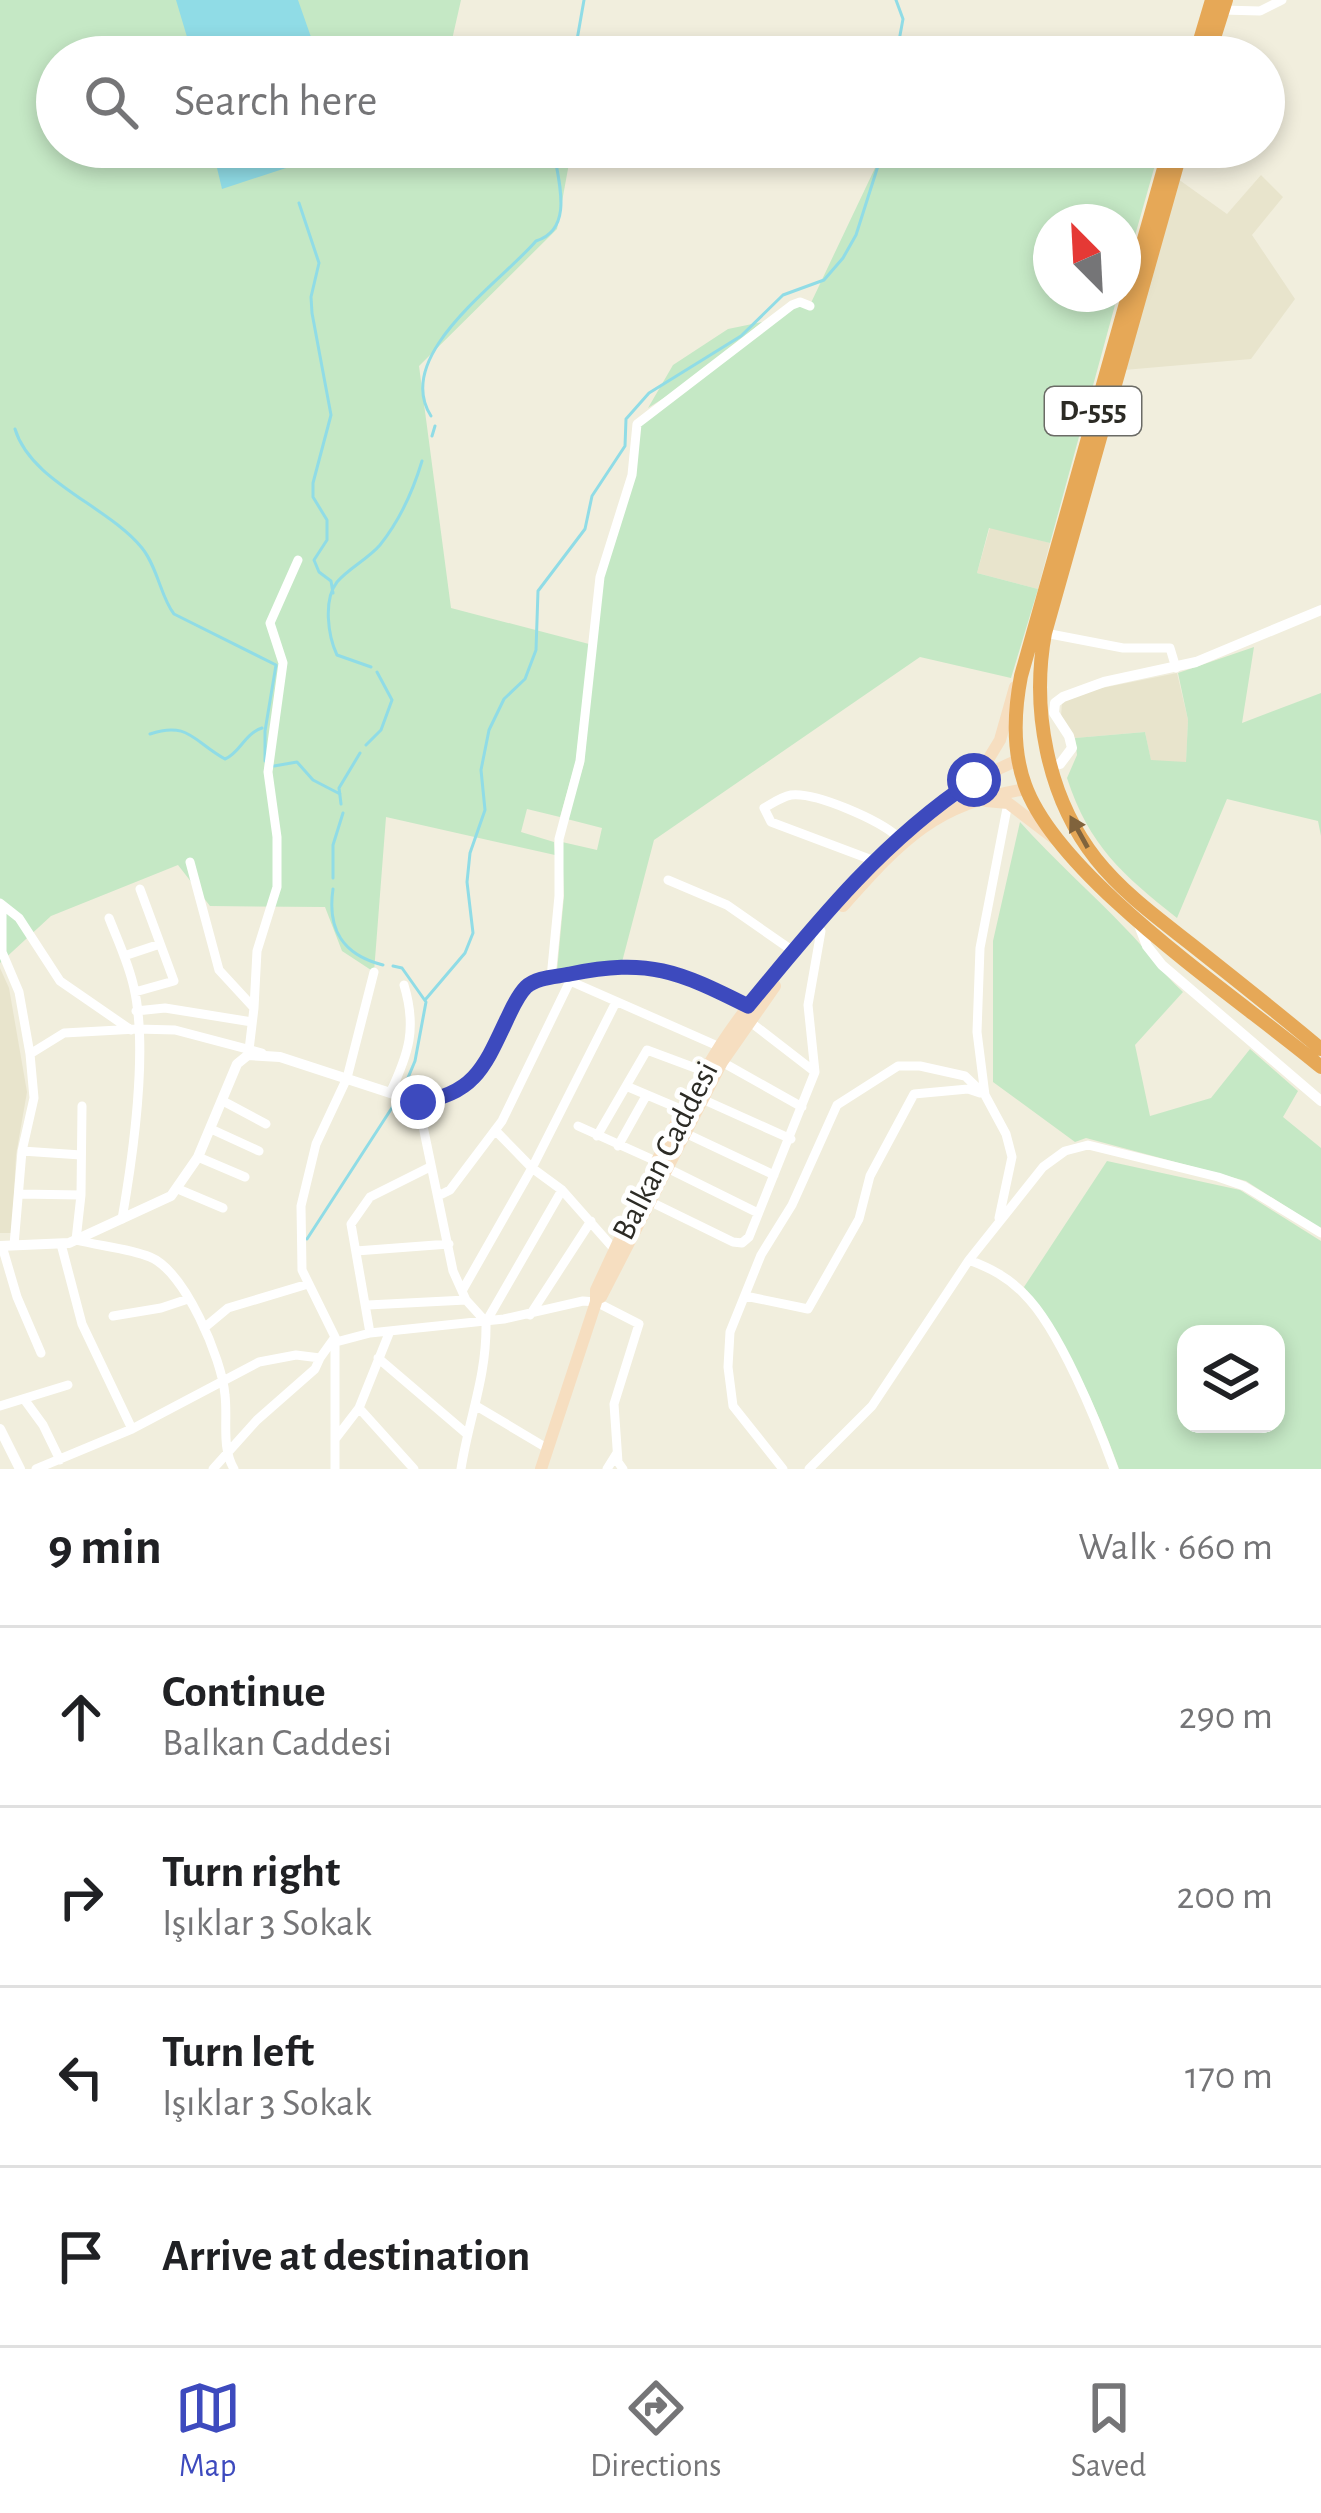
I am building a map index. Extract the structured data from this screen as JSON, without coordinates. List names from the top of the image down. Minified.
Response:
{"streets":{"highway":["D-555"],"main road":["Balkan Caddesi"]},"crossings":[["D-555","Balkan Caddesi"]],"north":"top left","page":{"search":"Search here","heading":["9 min","Walk · 660 m"],"list":[["Continue","Balkan Caddesi","290 m"],["Turn right","Işıklar 3 Sokak","200 m"],["Turn left","Işıklar 3 Sokak","170 m"],"Arrive at destination"],"nav":["Map","Directions","Saved"]}}
